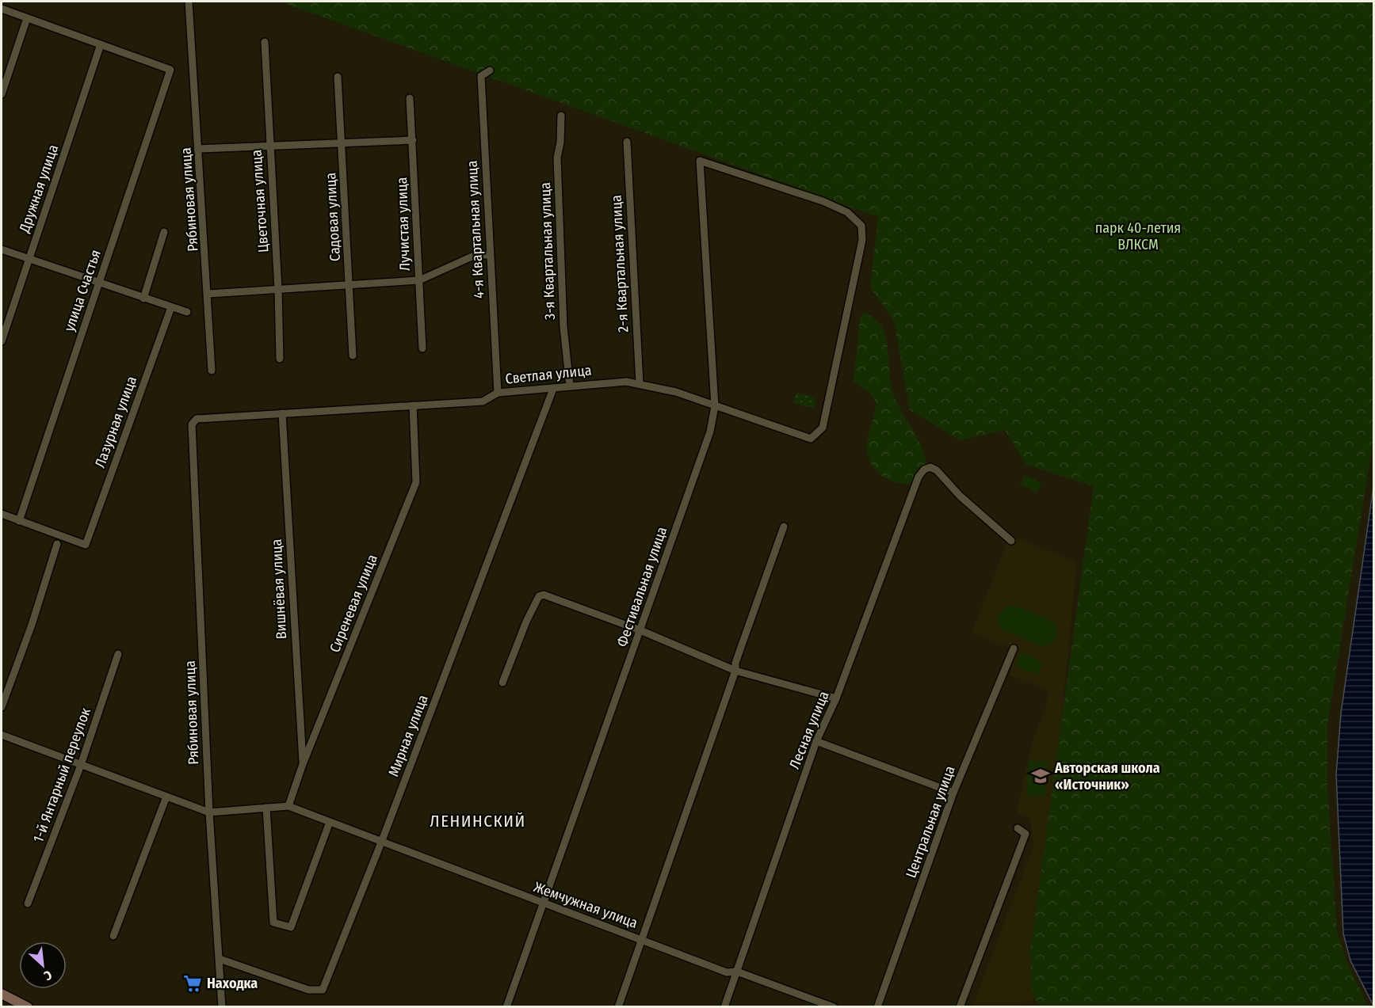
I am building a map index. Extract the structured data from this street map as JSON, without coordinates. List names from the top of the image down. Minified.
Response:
{"streets":{"street":["Дружная улица","Рябиновая улица","Цветочная улица","Садовая улица","Лучистая улица","4-я Квартальная улица","3-я Квартальная улица","2-я Квартальная улица","улица Счастья","Светлая улица","Лазурная улица","Фестивальная улица","Вишнёвая улица","Сиреневая улица","Лесная улица","Мирная улица","1-й Янтарный переулок","Центральная улица","Жемчужная улица"]},"crossings":[["Дружная улица","улица Счастья"],["Рябиновая улица","Светлая улица"],["Рябиновая улица","Мирная улица"],["4-я Квартальная улица","Светлая улица"],["3-я Квартальная улица","Светлая улица"],["2-я Квартальная улица","Светлая улица"],["улица Счастья","Лазурная улица"],["Светлая улица","Фестивальная улица"],["Светлая улица","Вишнёвая улица"],["Светлая улица","Сиреневая улица"],["Светлая улица","Мирная улица"],["Фестивальная улица","Жемчужная улица"],["Вишнёвая улица","Сиреневая улица"],["Сиреневая улица","Жемчужная улица"],["Лесная улица","Жемчужная улица"],["Мирная улица","Жемчужная улица"]],"districts":["ЛЕНИНСКИЙ"],"parks":["парк 40-летия ВЛКСМ"],"places":{"school or university":["Авторская школа «Источник»"],"supermarket":["Находка"]},"north":"bottom right"}
